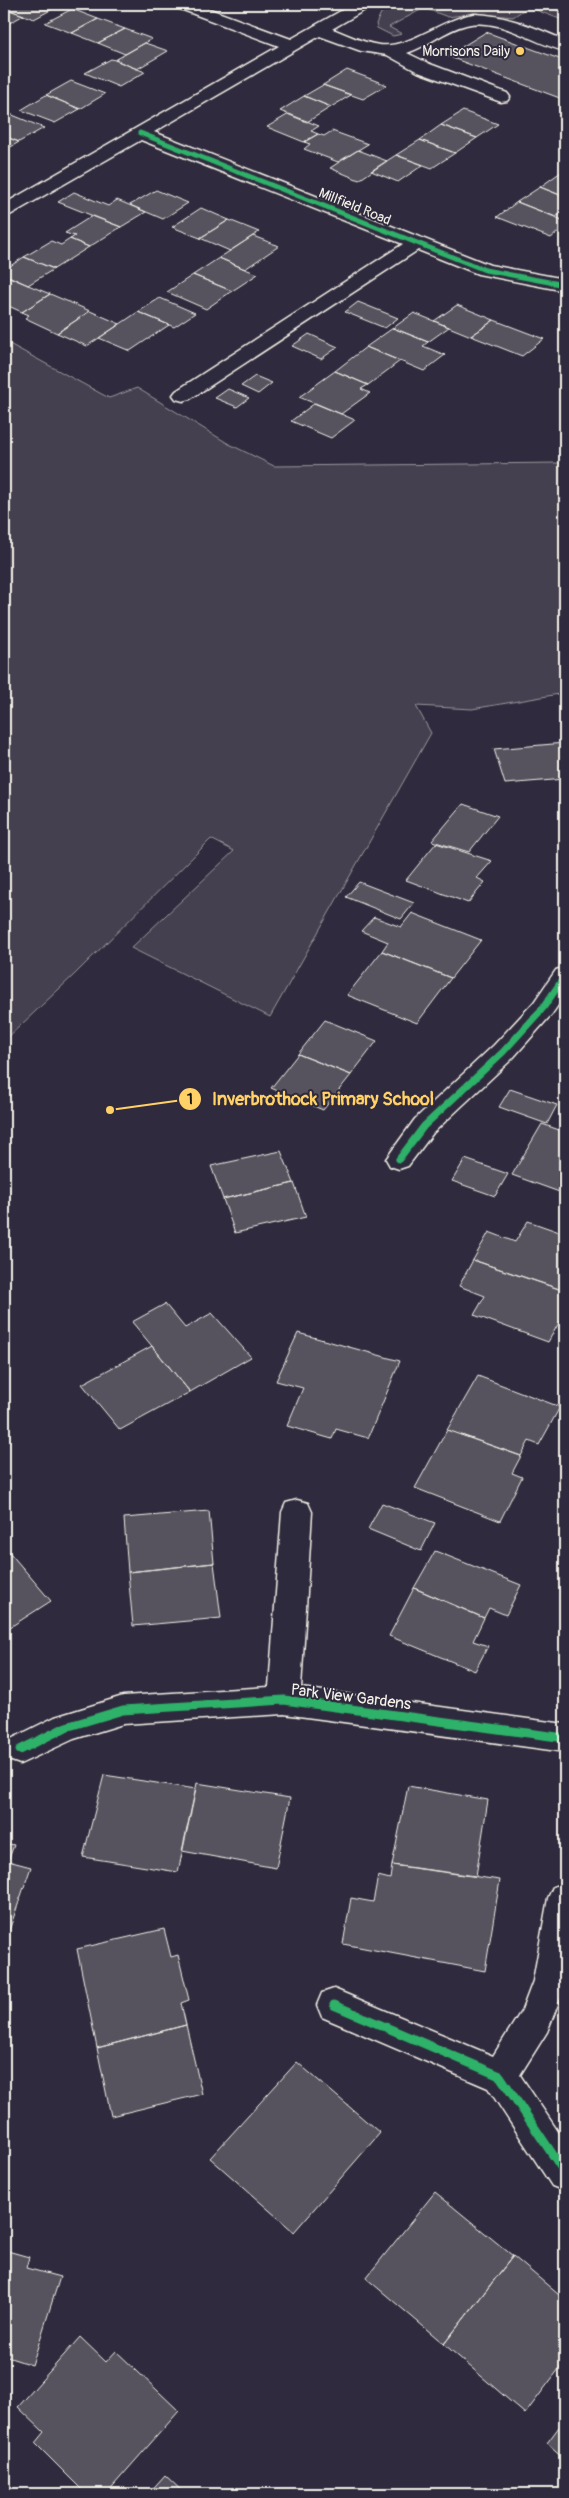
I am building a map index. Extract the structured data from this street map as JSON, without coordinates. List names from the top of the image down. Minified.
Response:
{"streets":{"street":["Millfield Road","Park View Gardens"]},"places":["Morrisons Daily","Inverbrothock Primary School"]}
